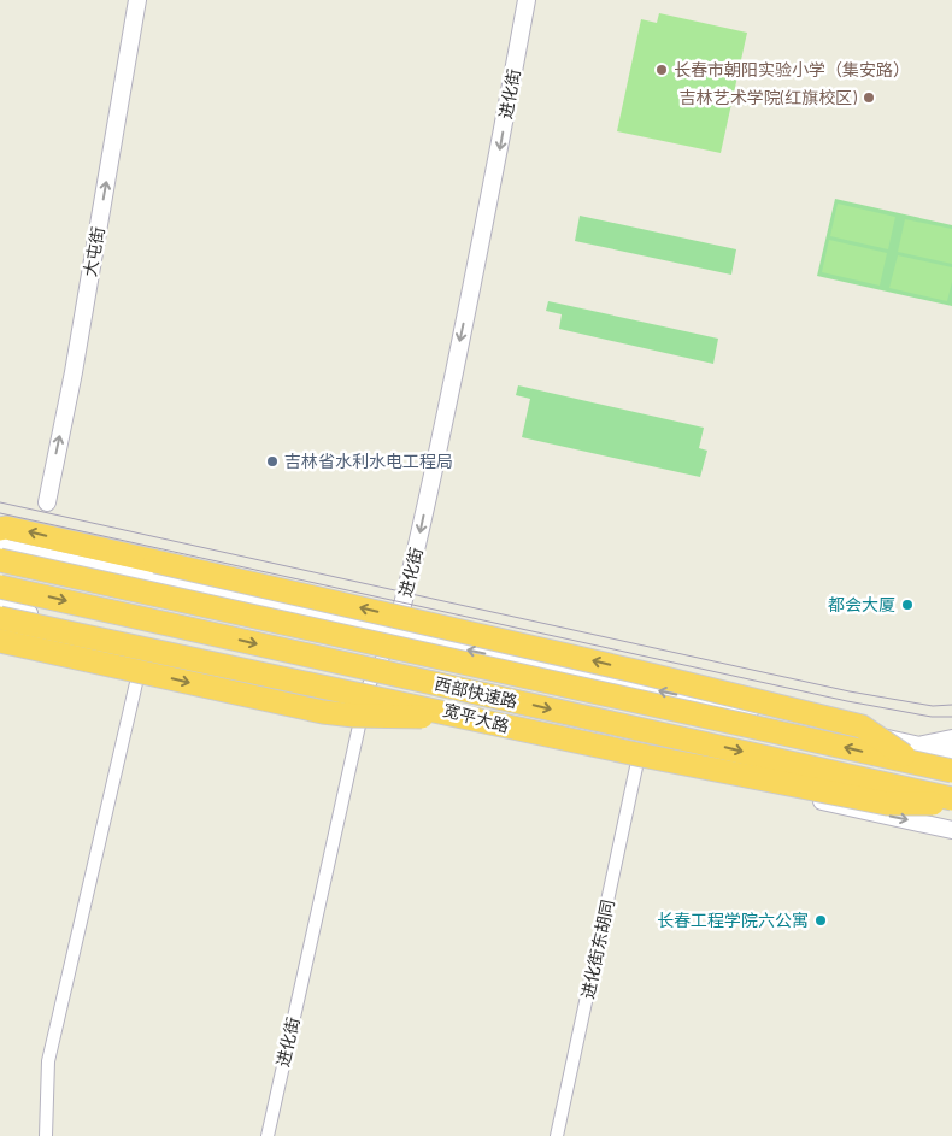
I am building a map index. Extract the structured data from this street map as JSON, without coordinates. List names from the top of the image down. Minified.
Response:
{"streets":{"highway":["西部快速路"],"main road":["进化街","大屯街","宽平大路"],"street":["进化街东胡同"]},"crossings":[["进化街","宽平大路"],["宽平大路","进化街东胡同"]],"one_way":["进化街","大屯街"],"places":["长春市朝阳实验小学（集安路）","吉林艺术学院(红旗校区)","吉林省水利水电工程局","都会大厦","长春工程学院六公寓"]}
